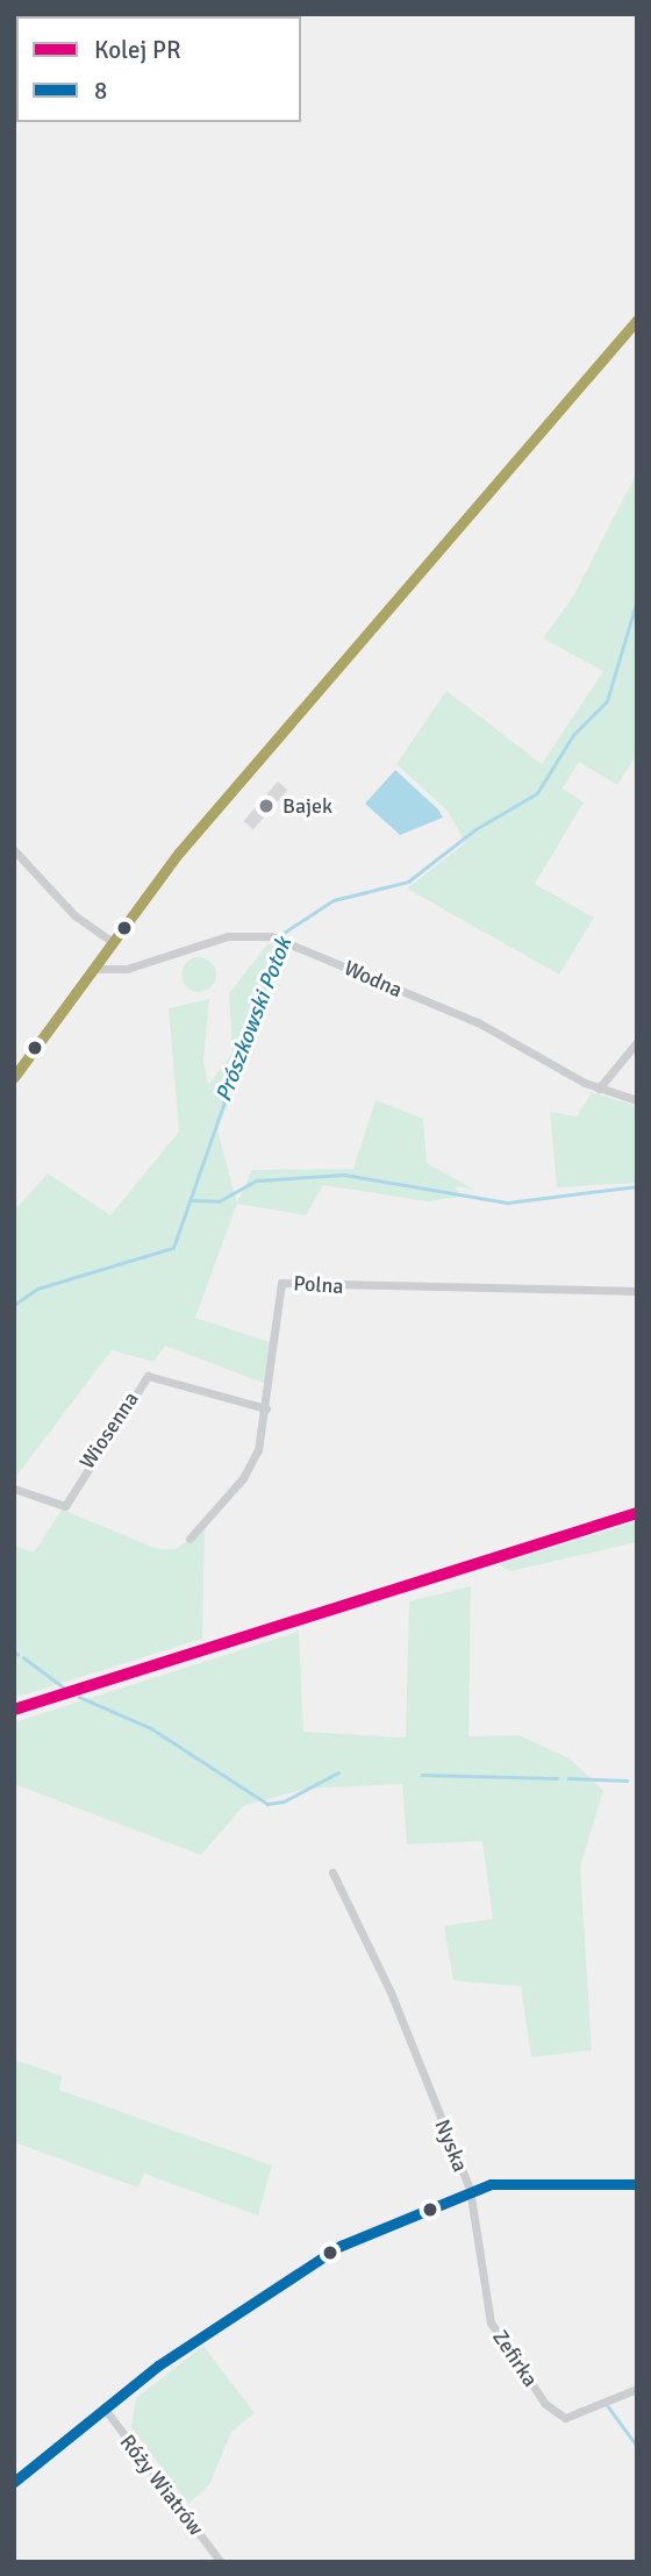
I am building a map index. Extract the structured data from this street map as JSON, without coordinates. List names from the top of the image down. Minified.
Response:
{"streets":{"street":["Wodna","Polna","Wiosenna","Nyska","Zefirka","Róży Wiatrów"]},"crossings":[["Polna","Wiosenna"],["Nyska","Zefirka"],["Nyska","Róży Wiatrów"]],"water":["Prószkowski Potok"],"places":["Bajek"],"lines":["rail line PR","transit line 8"],"legend":["Kolej PR","8"]}
